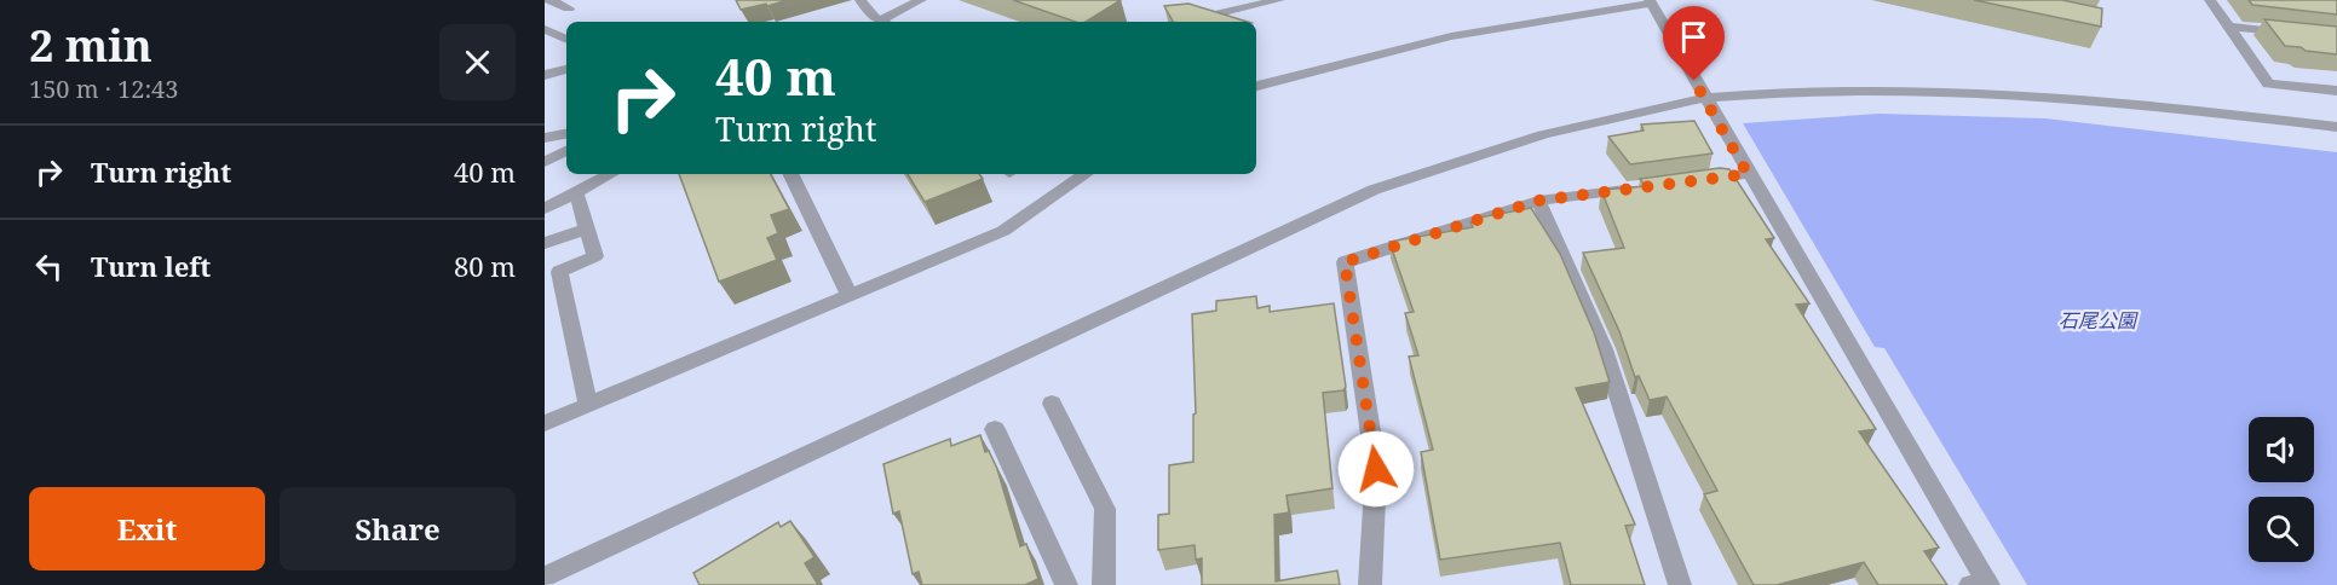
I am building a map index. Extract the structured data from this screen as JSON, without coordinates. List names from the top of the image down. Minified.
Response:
{"parks":["石尾公園"],"page":{"heading":["2 min","150 m · 12:43"],"turn":["40 m","Turn right"],"list":[{"name":"Turn right","value":"40 m"},{"name":"Turn left","value":"80 m"}],"buttons":["Exit","Share"]}}
